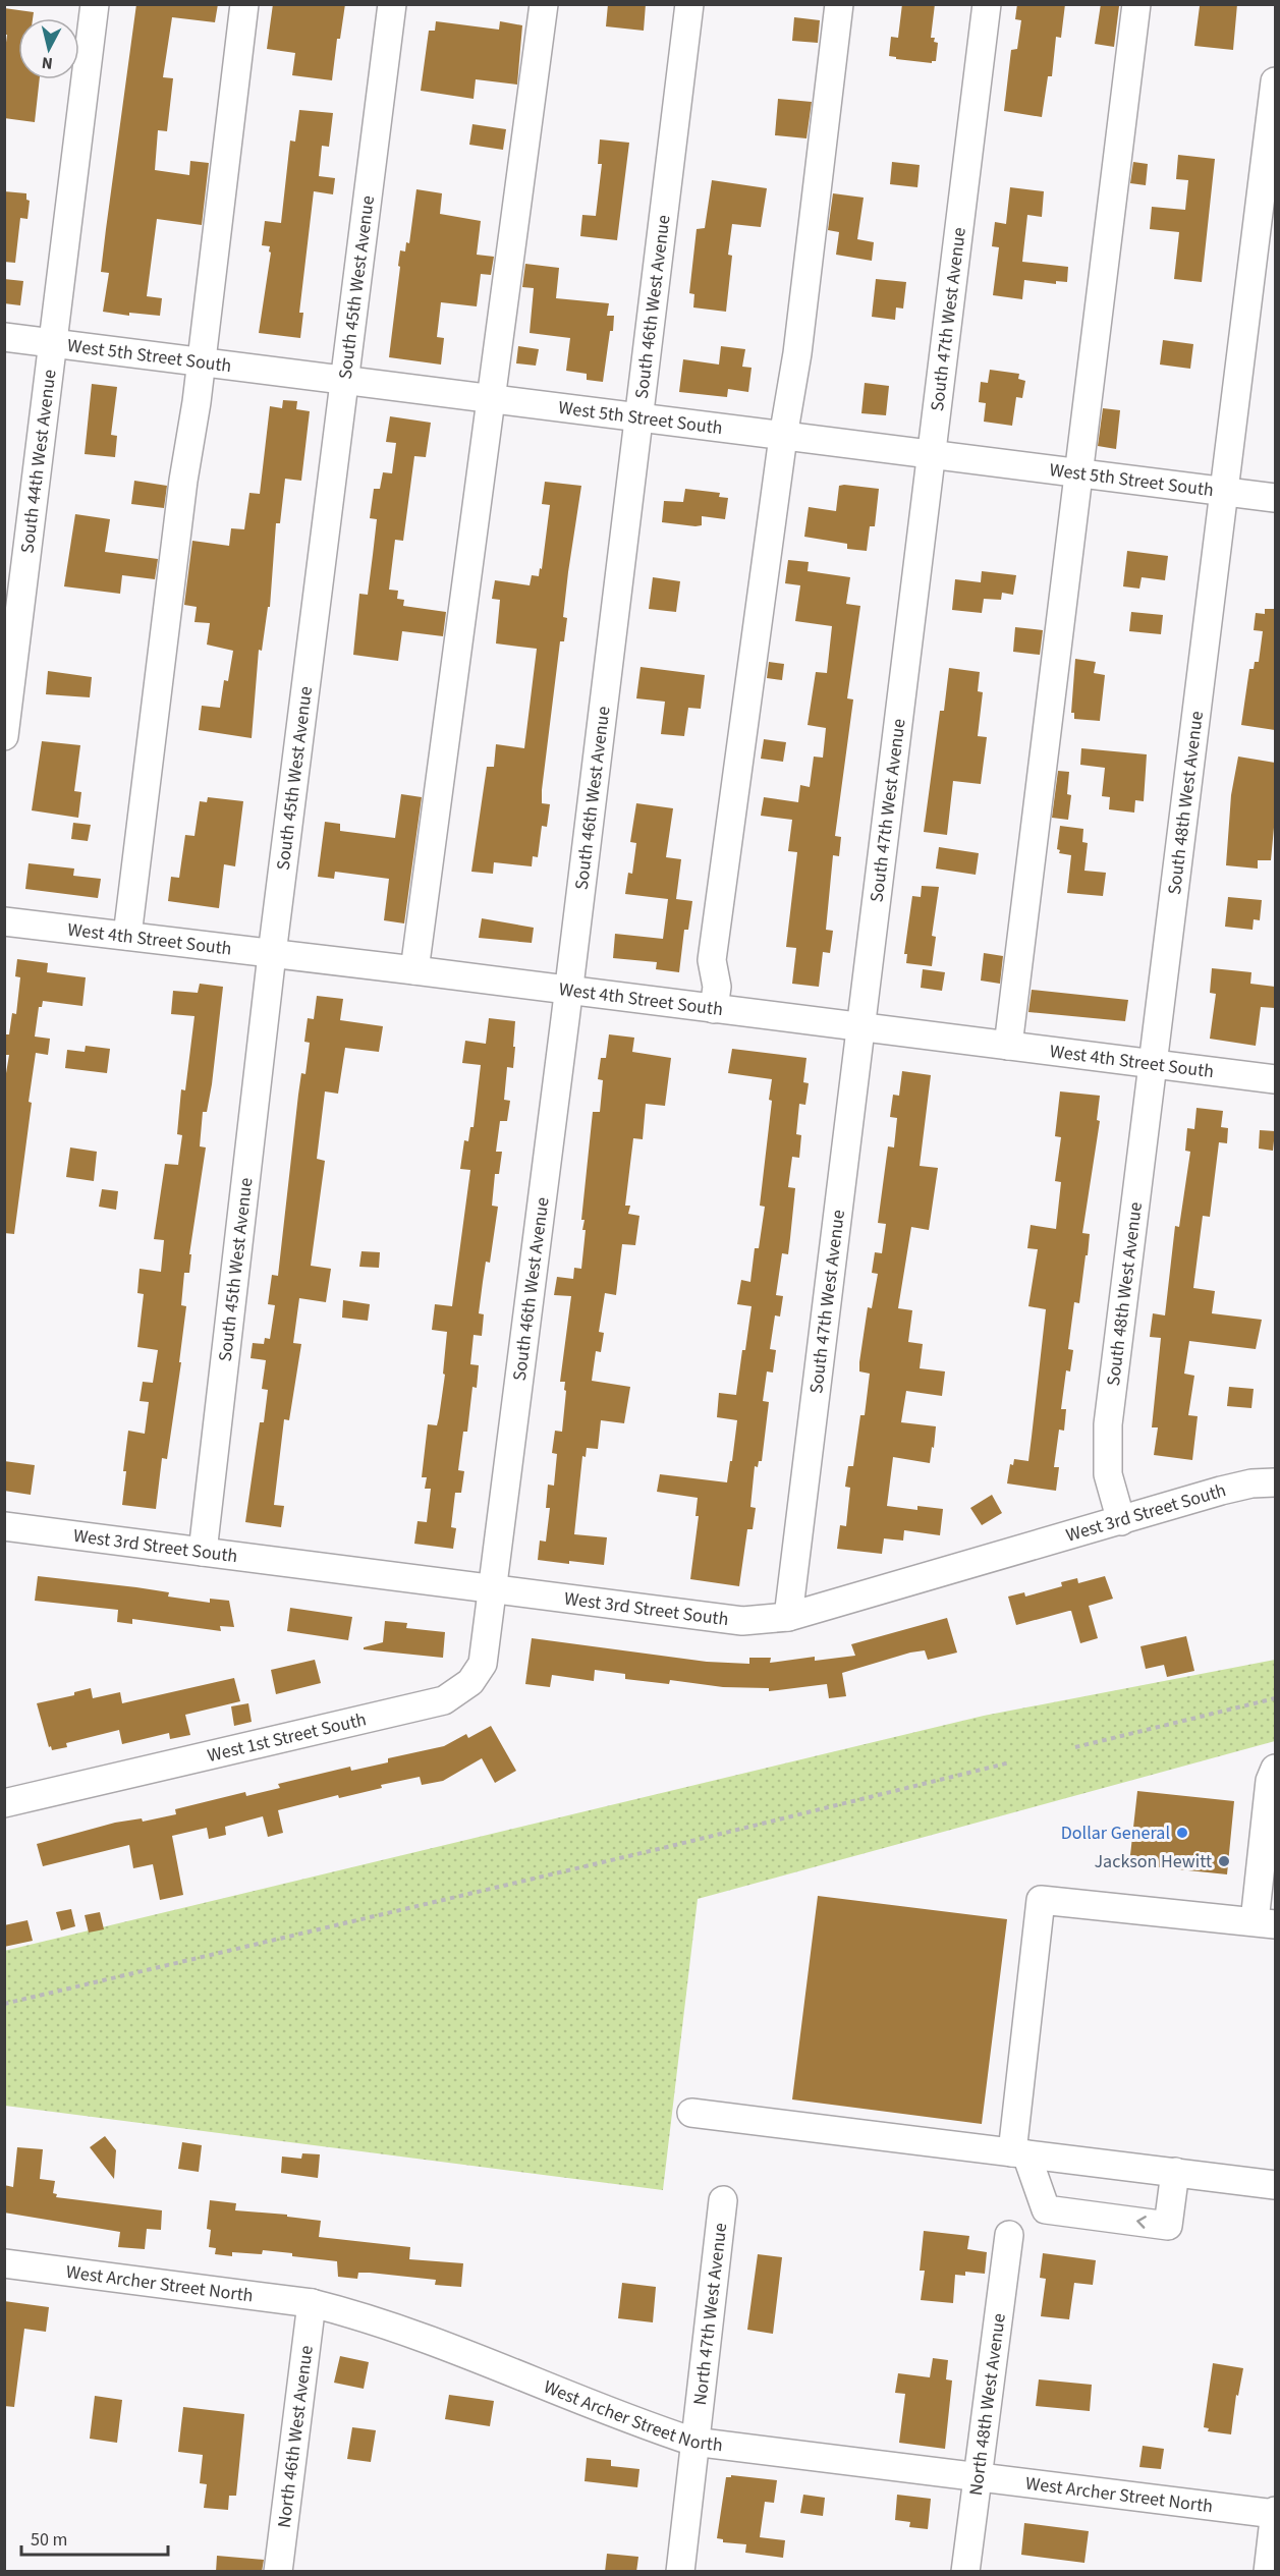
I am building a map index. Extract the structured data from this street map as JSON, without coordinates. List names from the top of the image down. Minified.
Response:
{"streets":{"street":["South 45th West Avenue","South 46th West Avenue","South 47th West Avenue","West 5th Street South","South 44th West Avenue","South 48th West Avenue","West 4th Street South","West 3rd Street South","West 1st Street South","West Archer Street North","North 47th West Avenue","North 48th West Avenue","North 46th West Avenue"]},"crossings":[["South 45th West Avenue","West 5th Street South"],["South 45th West Avenue","West 4th Street South"],["South 45th West Avenue","West 3rd Street South"],["South 46th West Avenue","West 5th Street South"],["South 46th West Avenue","West 4th Street South"],["South 46th West Avenue","West 3rd Street South"],["South 46th West Avenue","West 1st Street South"],["South 47th West Avenue","West 5th Street South"],["South 47th West Avenue","West 4th Street South"],["South 47th West Avenue","West 3rd Street South"],["West 5th Street South","South 44th West Avenue"],["West 5th Street South","South 48th West Avenue"],["South 48th West Avenue","West 4th Street South"],["South 48th West Avenue","West 3rd Street South"],["West 3rd Street South","West 1st Street South"],["West Archer Street North","North 47th West Avenue"],["West Archer Street North","North 48th West Avenue"],["West Archer Street North","North 46th West Avenue"]],"places":["Dollar General","Jackson Hewitt"],"scale_bar":"50 m","north":"bottom"}
